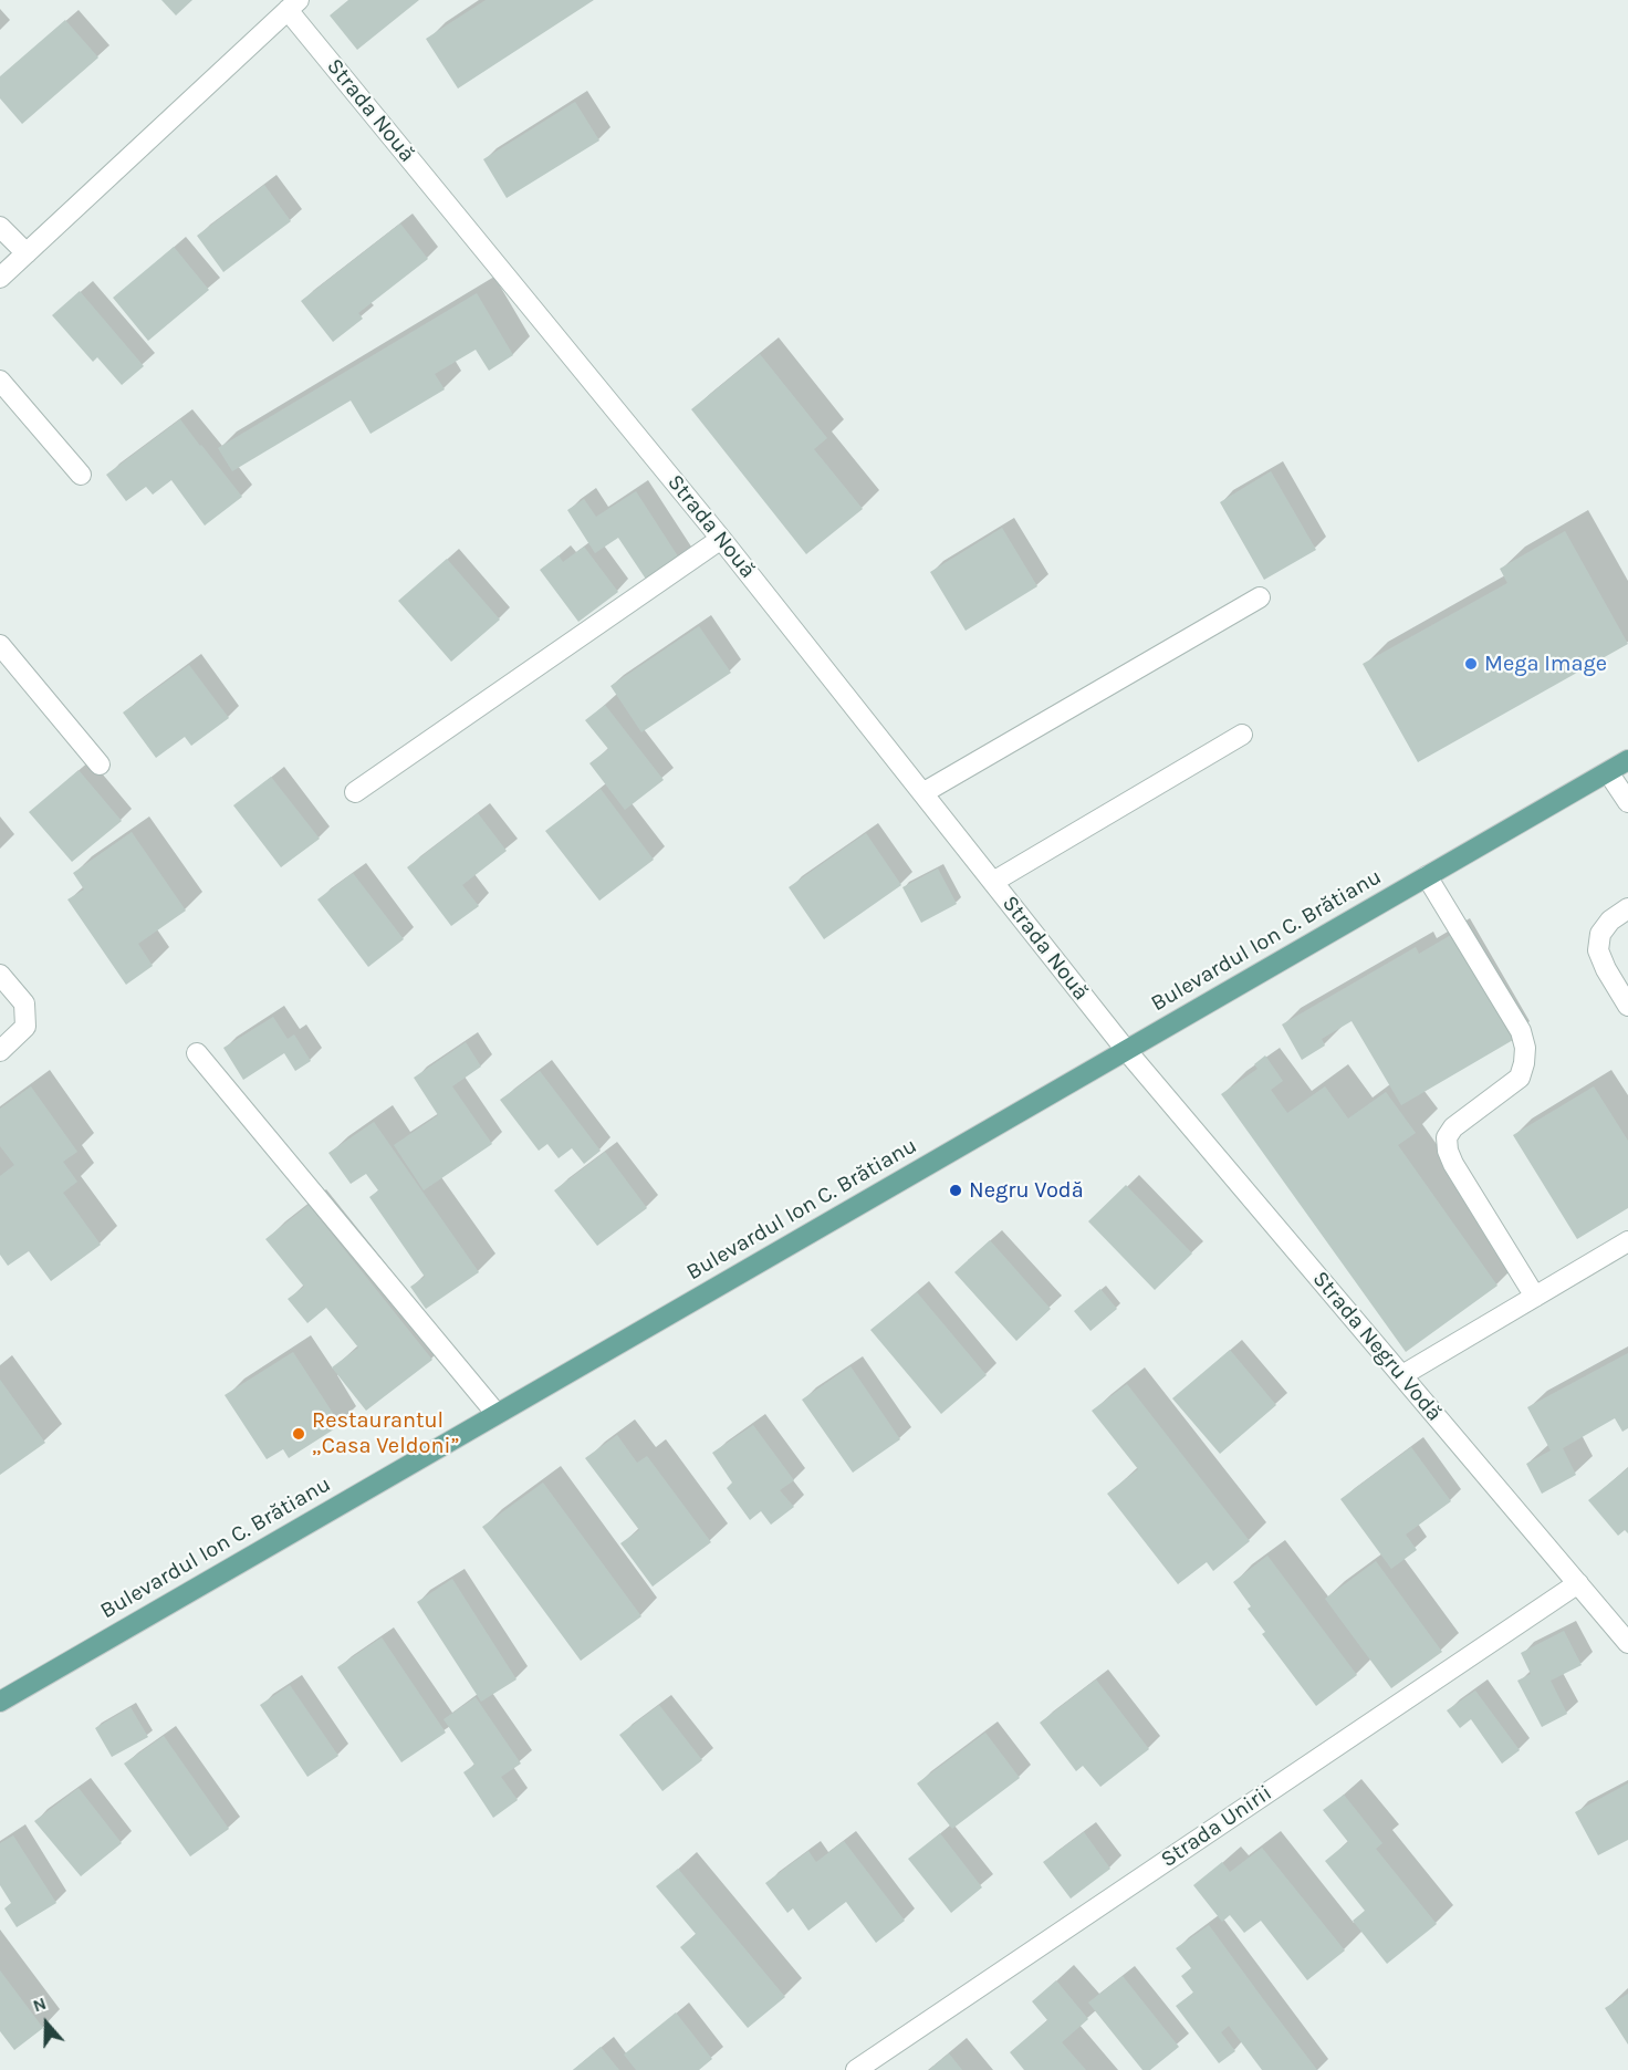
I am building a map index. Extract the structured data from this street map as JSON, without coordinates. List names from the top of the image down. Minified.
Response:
{"streets":{"main road":["Bulevardul Ion C. Brătianu"],"street":["Strada Nouă","Strada Negru Vodă","Strada Unirii"]},"crossings":[["Strada Nouă","Bulevardul Ion C. Brătianu"],["Strada Nouă","Strada Negru Vodă"],["Bulevardul Ion C. Brătianu","Strada Negru Vodă"],["Strada Negru Vodă","Strada Unirii"]],"places":["Mega Image","Negru Vodă","Restaurantul „Casa Veldoni”"],"north":"top"}
